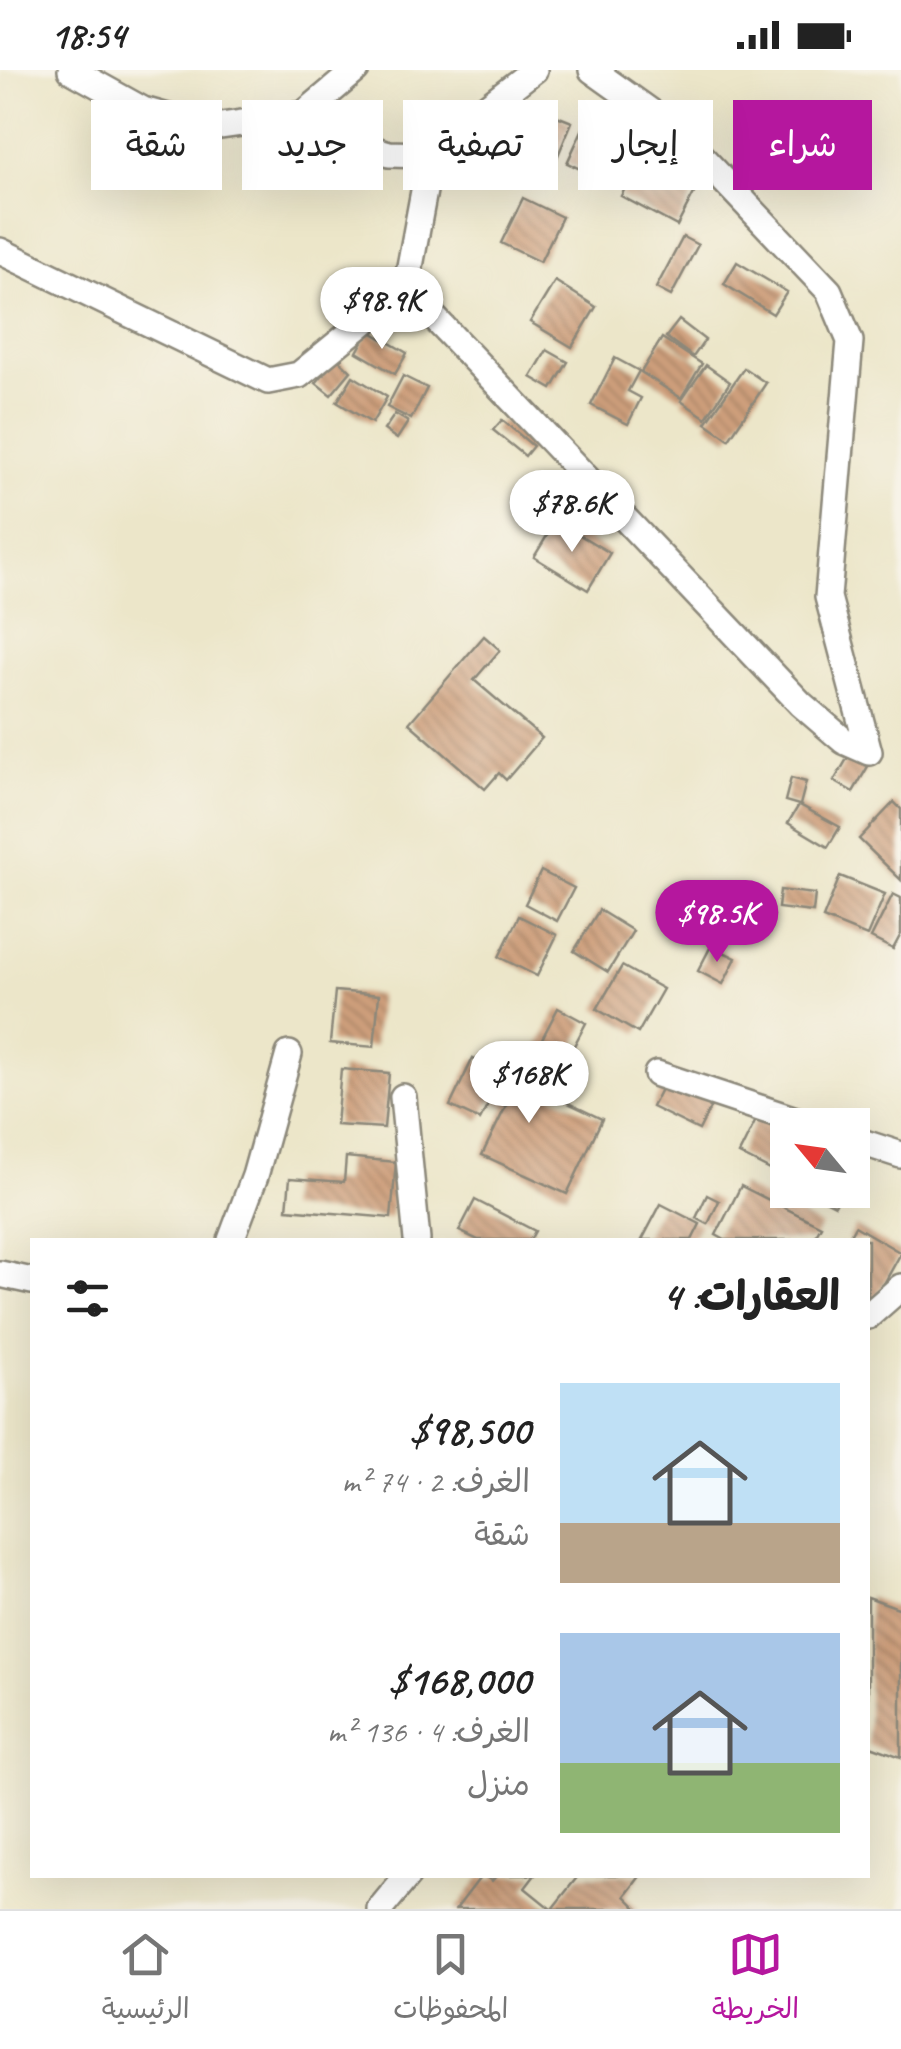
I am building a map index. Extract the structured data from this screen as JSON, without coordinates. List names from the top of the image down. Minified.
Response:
{"north":"top left","page":{"status":"18:54","chip":["شراء","إيجار","تصفية","جديد","شقة"],"price":["$98.9K","$78.6K","$98.5K","$168K"],"heading":"العقارات: 4","list":[{"name":"$98,500","note":"الغرف: 2 · 74 m² · شقة"},{"name":"$168,000","note":"الغرف: 4 · 136 m² · منزل"}],"tabs":["الخريطة","المحفوظات","الرئيسية"]}}
